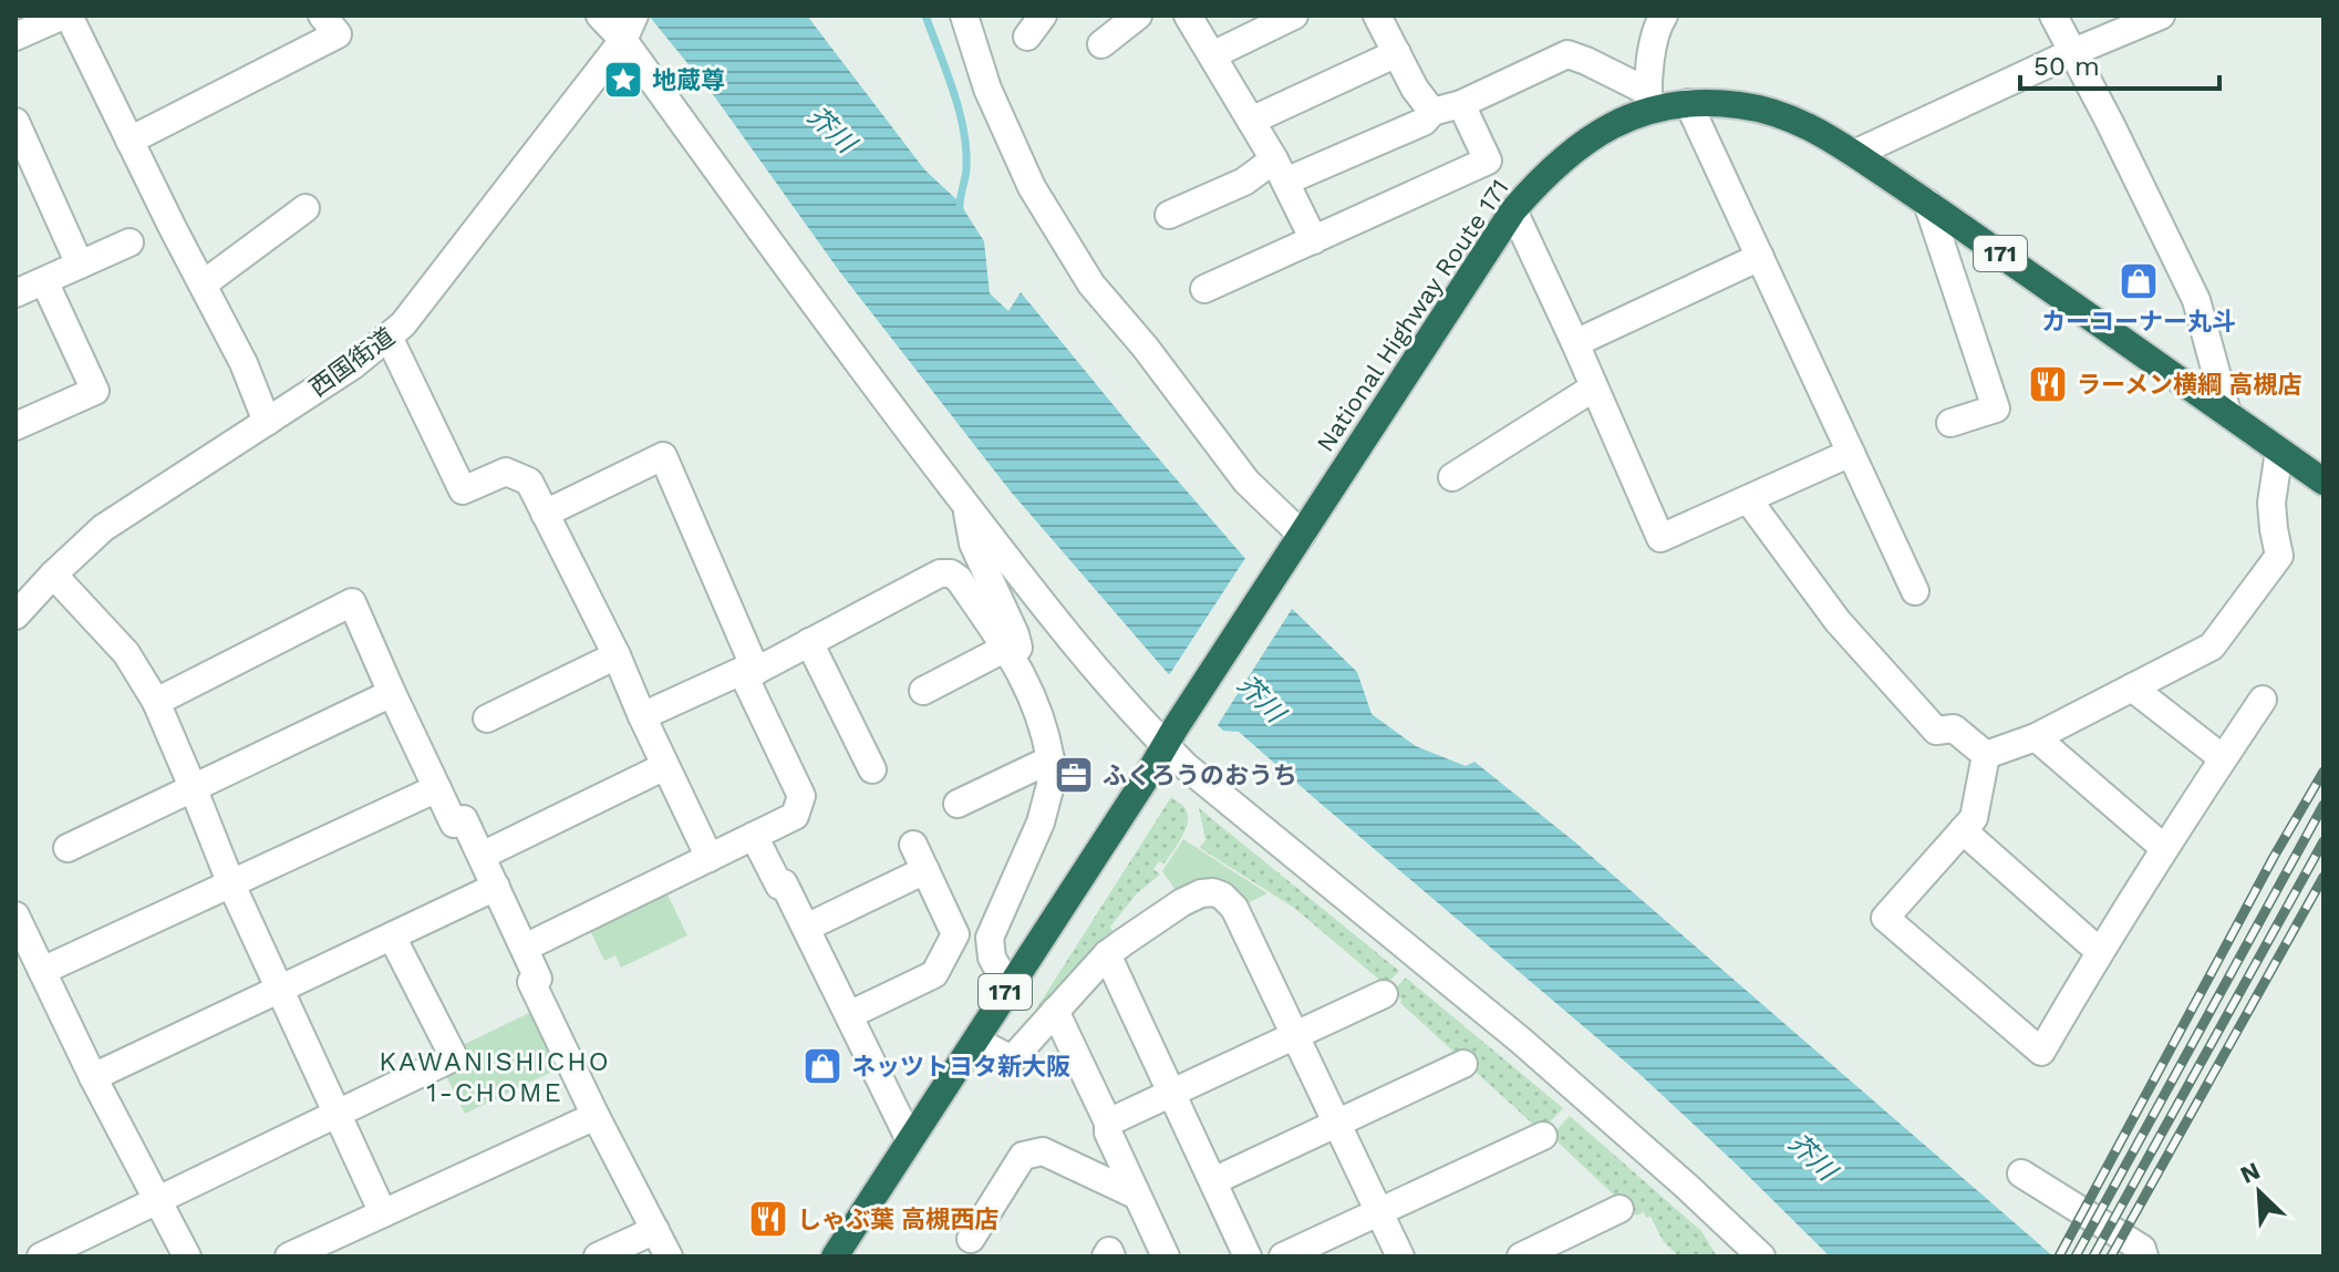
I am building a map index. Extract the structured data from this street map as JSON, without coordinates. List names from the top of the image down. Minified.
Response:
{"streets":{"highway":["171","National Highway Route 171"],"street":["西国街道"]},"districts":["KAWANISHICHO 1-CHOME"],"water":["芥川"],"places":{"place":["地蔵尊"],"shop":["カーコーナー丸斗","ネッツトヨタ新大阪"],"restaurant":["ラーメン横綱 高槻店","しゃぶ葉 高槻西店"],"office":["ふくろうのおうち"]},"scale_bar":"50 m","north":"top left"}
